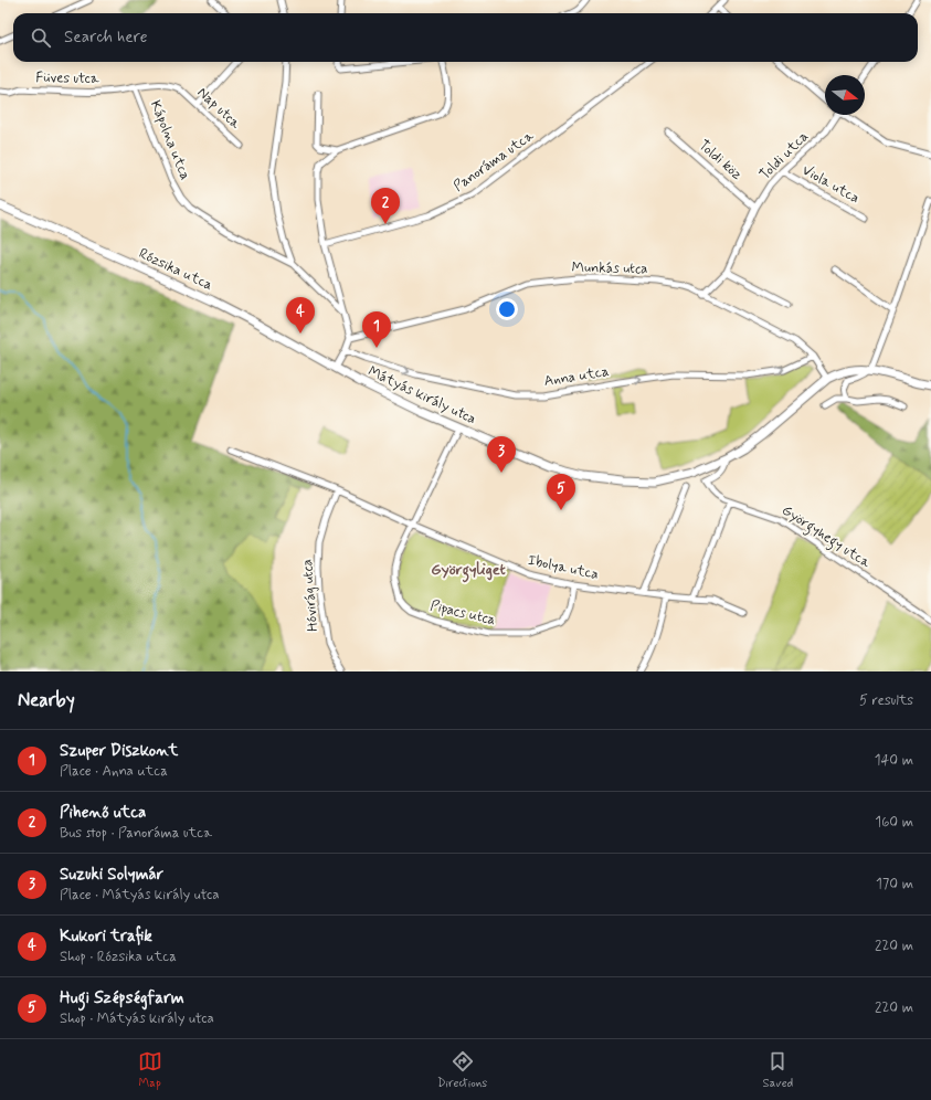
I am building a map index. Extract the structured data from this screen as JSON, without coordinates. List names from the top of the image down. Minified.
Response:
{"streets":{"main road":["Rózsika utca","Mátyás király utca"],"street":["Füves utca","Nap utca","Kápolna utca","Toldi utca","Toldi köz","Panoráma utca","Viola utca","Munkás utca","Anna utca","Györgyhegy utca","Ibolya utca","Hóvirág utca","Pipacs utca"]},"crossings":[["Füves utca","Kápolna utca"],["Nap utca","Kápolna utca"],["Toldi utca","Toldi köz"],["Toldi utca","Viola utca"],["Toldi utca","Munkás utca"],["Munkás utca","Anna utca"],["Munkás utca","Mátyás király utca"],["Rózsika utca","Mátyás király utca"],["Mátyás király utca","Györgyhegy utca"],["Ibolya utca","Hóvirág utca"],["Ibolya utca","Pipacs utca"]],"one_way":["Anna utca"],"districts":["Györgyliget"],"north":"right","page":{"search":"Search here","pins":["2","4","1","3","5"],"heading":["Nearby","5 results"],"list":[{"mark":"1","name":"Szuper Diszkont","note":"Place · Anna utca","value":"140 m"},{"mark":"2","name":"Pihenő utca","note":"Bus stop · Panoráma utca","value":"160 m"},{"mark":"3","name":"Suzuki Solymár","note":"Place · Mátyás király utca","value":"170 m"},{"mark":"4","name":"Kukori trafik","note":"Shop · Rózsika utca","value":"220 m"},{"mark":"5","name":"Hugi Szépségfarm","note":"Shop · Mátyás király utca","value":"220 m"}],"nav":["Map","Directions","Saved"]}}
